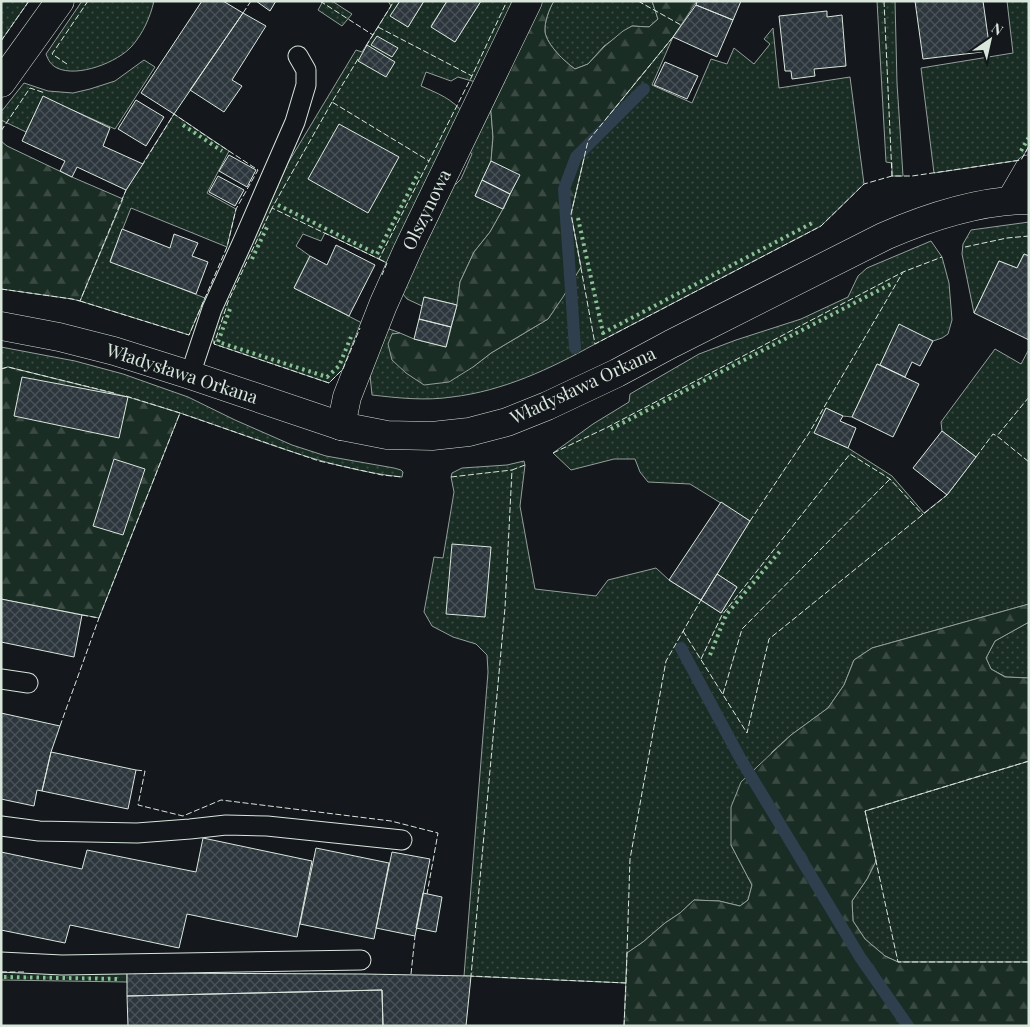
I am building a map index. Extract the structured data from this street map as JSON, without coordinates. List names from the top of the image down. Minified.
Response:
{"streets":{"street":["Olszynowa","Władysława Orkana"]},"crossings":[["Olszynowa","Władysława Orkana"]],"north":"top right"}
